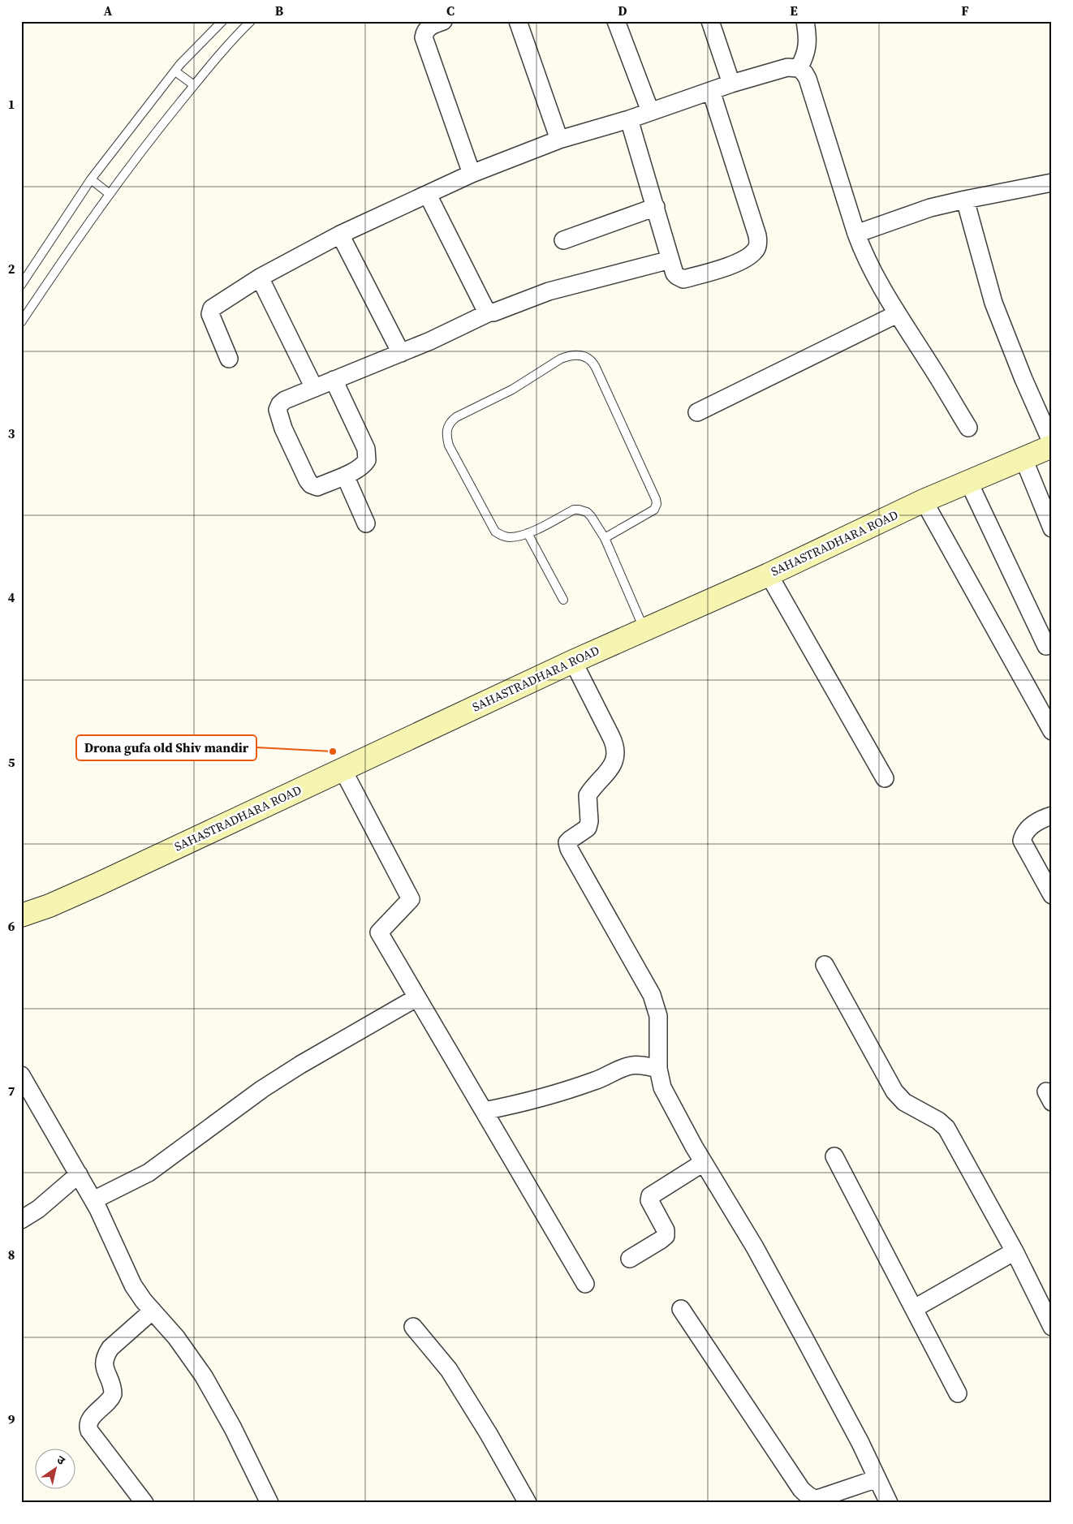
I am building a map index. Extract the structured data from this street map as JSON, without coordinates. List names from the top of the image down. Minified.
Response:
{"streets":{"main road":["SAHASTRADHARA ROAD"]},"places":["Drona gufa old Shiv mandir"],"north":"top right","grid":{"columns":["A","B","C","D","E","F"],"rows":["1","2","3","4","5","6","7","8","9"]}}
